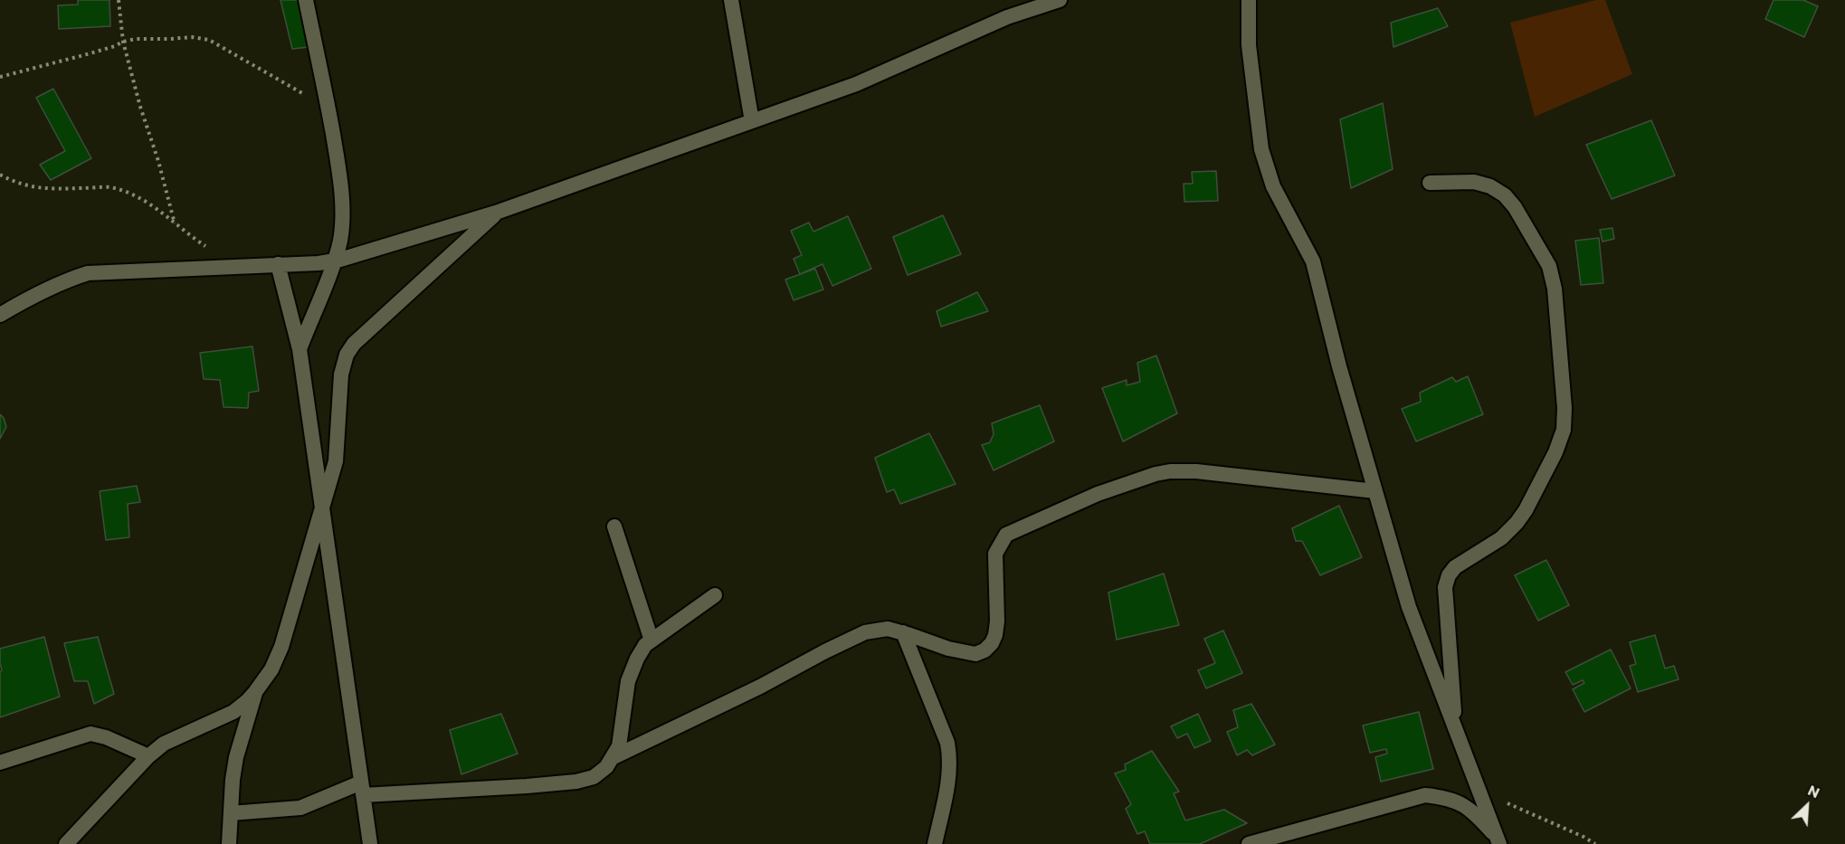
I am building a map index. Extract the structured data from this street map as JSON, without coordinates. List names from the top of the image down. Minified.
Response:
{"north":"top right"}
